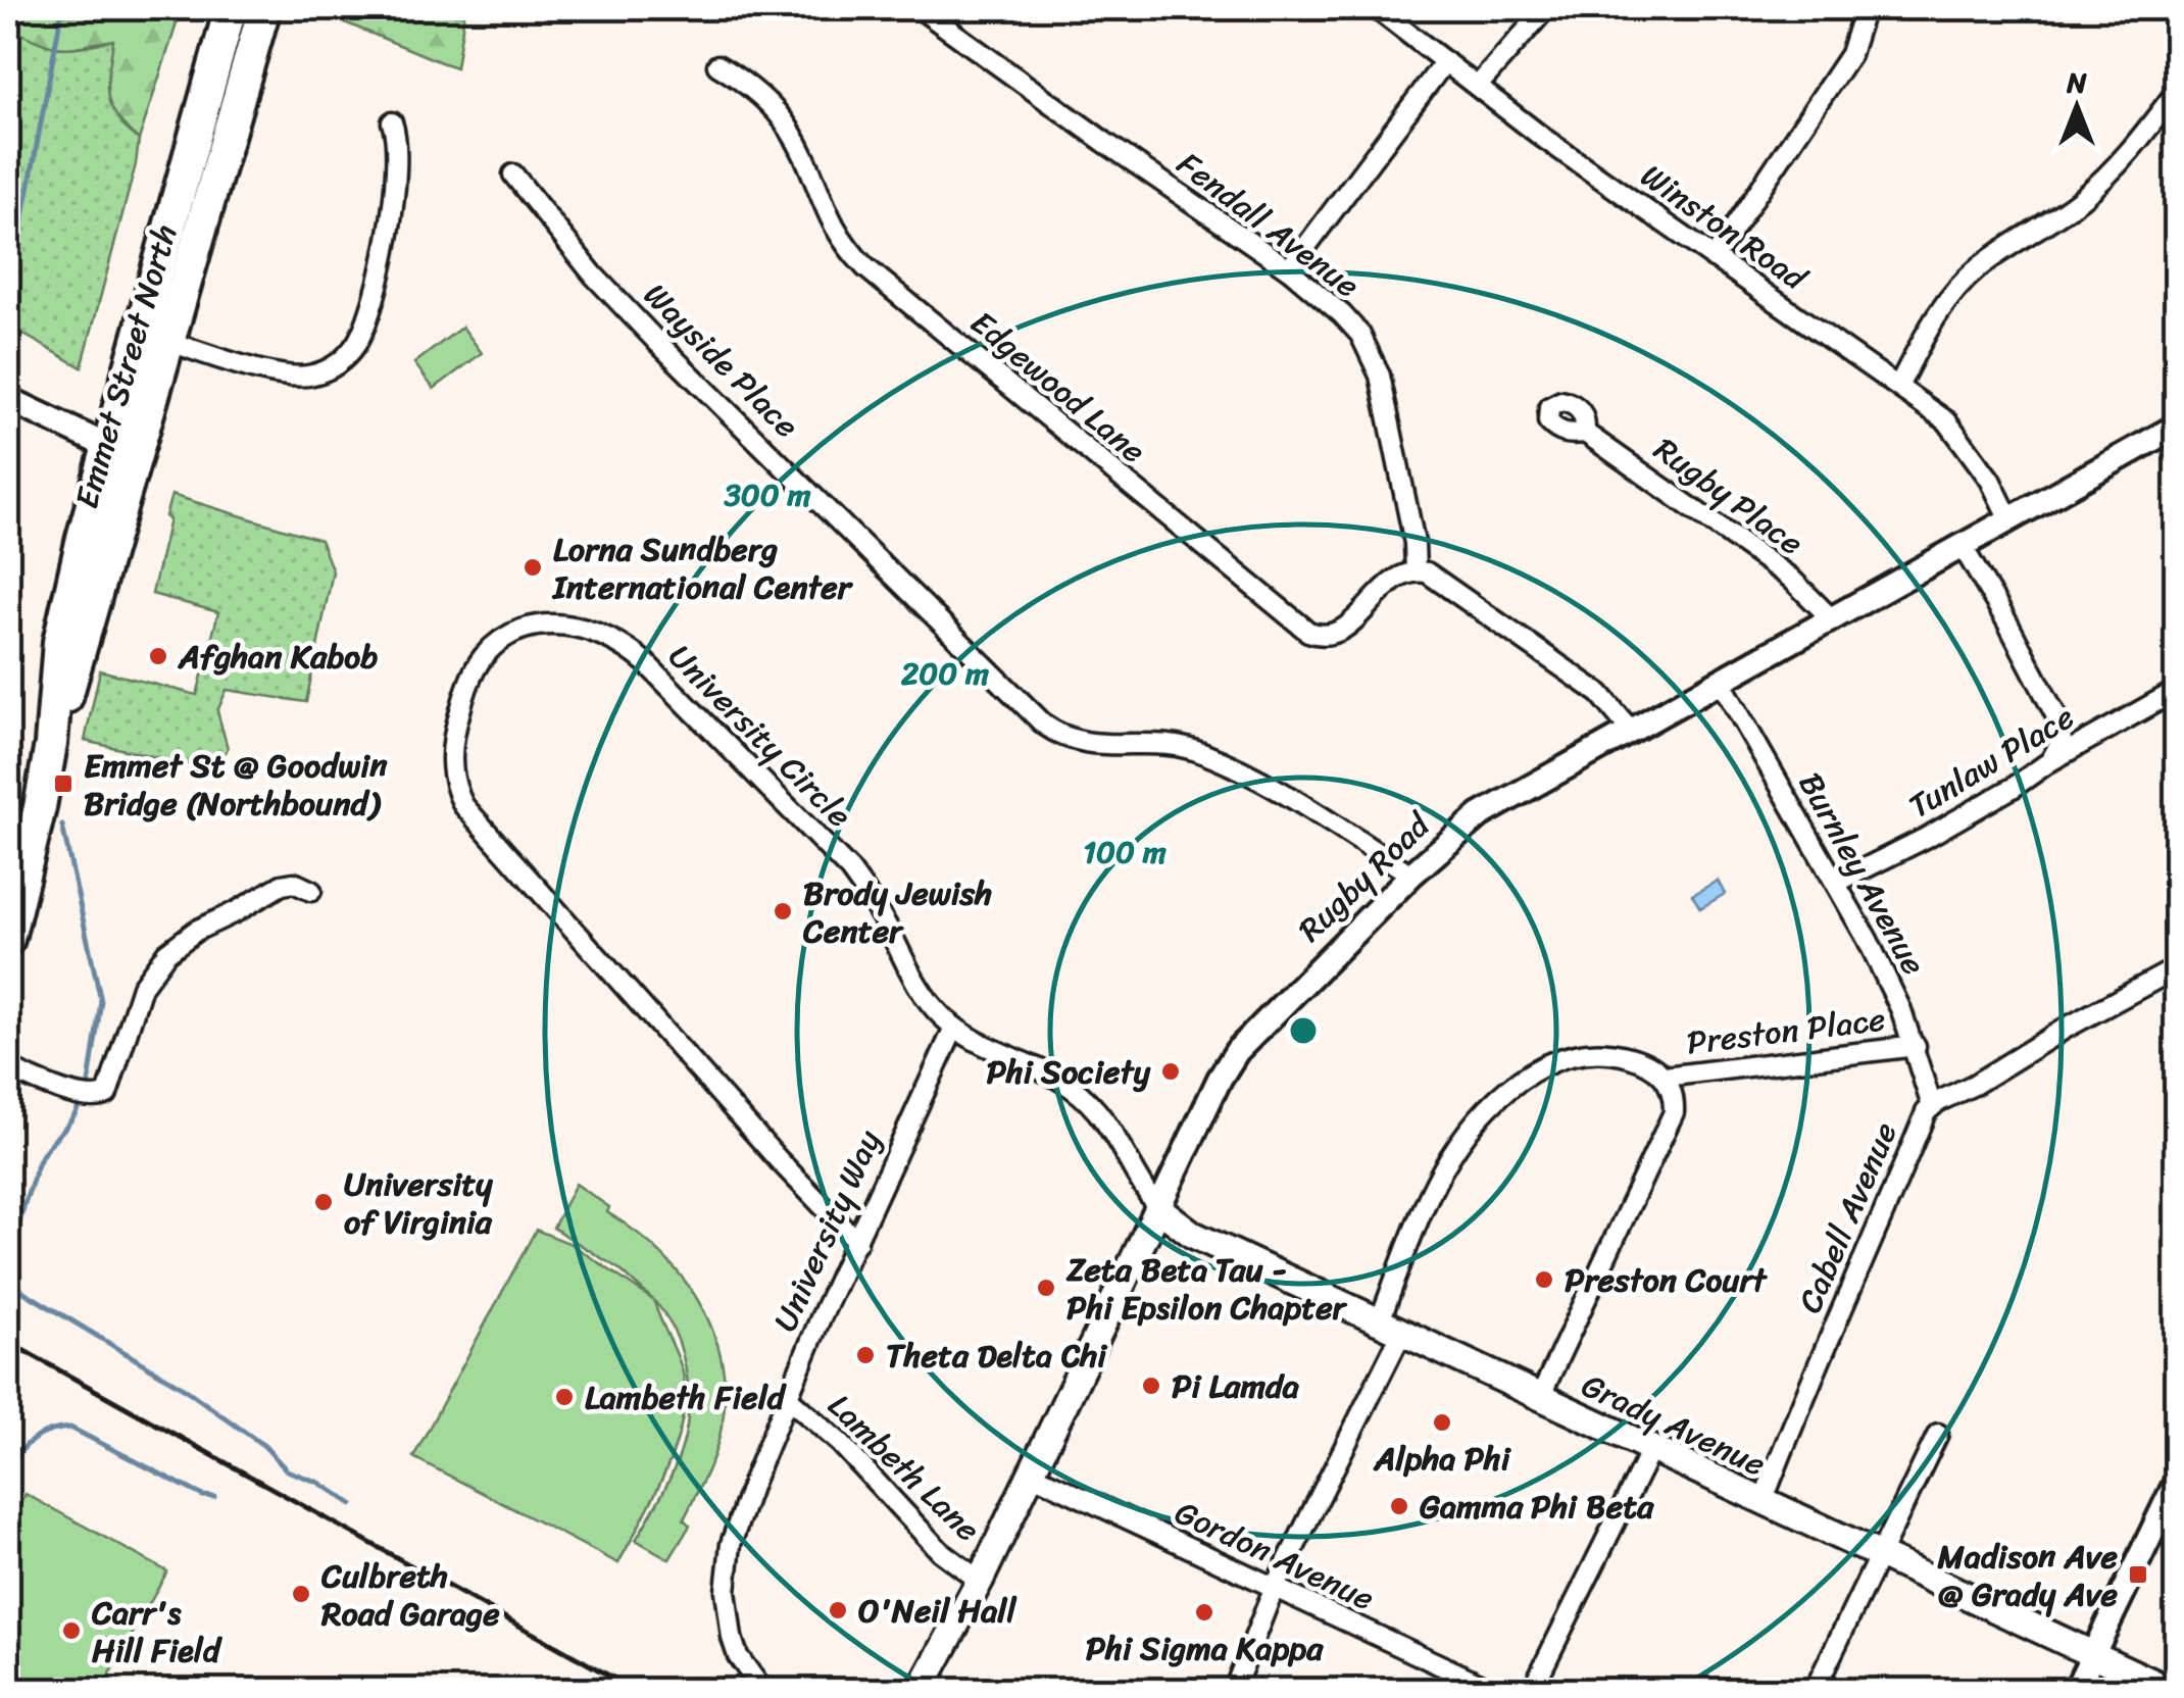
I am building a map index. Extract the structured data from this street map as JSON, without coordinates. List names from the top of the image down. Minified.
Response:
{"streets":{"main road":["Emmet Street North","Rugby Road","Grady Avenue"],"street":["Fendall Avenue","Winston Road","Wayside Place","Edgewood Lane","Rugby Place","University Circle","Tunlaw Place","Burnley Avenue","Preston Place","Cabell Avenue","University Way","Lambeth Lane","Gordon Avenue"]},"crossings":[["Fendall Avenue","Edgewood Lane"],["Winston Road","Rugby Road"],["Wayside Place","Rugby Road"],["Rugby Place","Rugby Road"],["University Circle","Rugby Road"],["University Circle","University Way"],["University Circle","Grady Avenue"],["Tunlaw Place","Burnley Avenue"],["Burnley Avenue","Rugby Road"],["Burnley Avenue","Preston Place"],["Burnley Avenue","Cabell Avenue"],["Rugby Road","Grady Avenue"],["Rugby Road","Lambeth Lane"],["Rugby Road","Gordon Avenue"],["Preston Place","Grady Avenue"],["Preston Place","Gordon Avenue"],["Cabell Avenue","Grady Avenue"],["University Way","Lambeth Lane"]],"places":{"other":["Lorna Sundberg International Center","Afghan Kabob","Brody Jewish Center","Phi Society","University of Virginia","Preston Court","Zeta Beta Tau - Phi Epsilon Chapter","Theta Delta Chi","Pi Lamda","Lambeth Field","Alpha Phi","Gamma Phi Beta","Culbreth Road Garage","O'Neil Hall","Phi Sigma Kappa","Carr's Hill Field"],"transit":["Emmet St @ Goodwin Bridge (Northbound)","Madison Ave @ Grady Ave"]},"north":"top","rings":["300 m","200 m","100 m"]}
